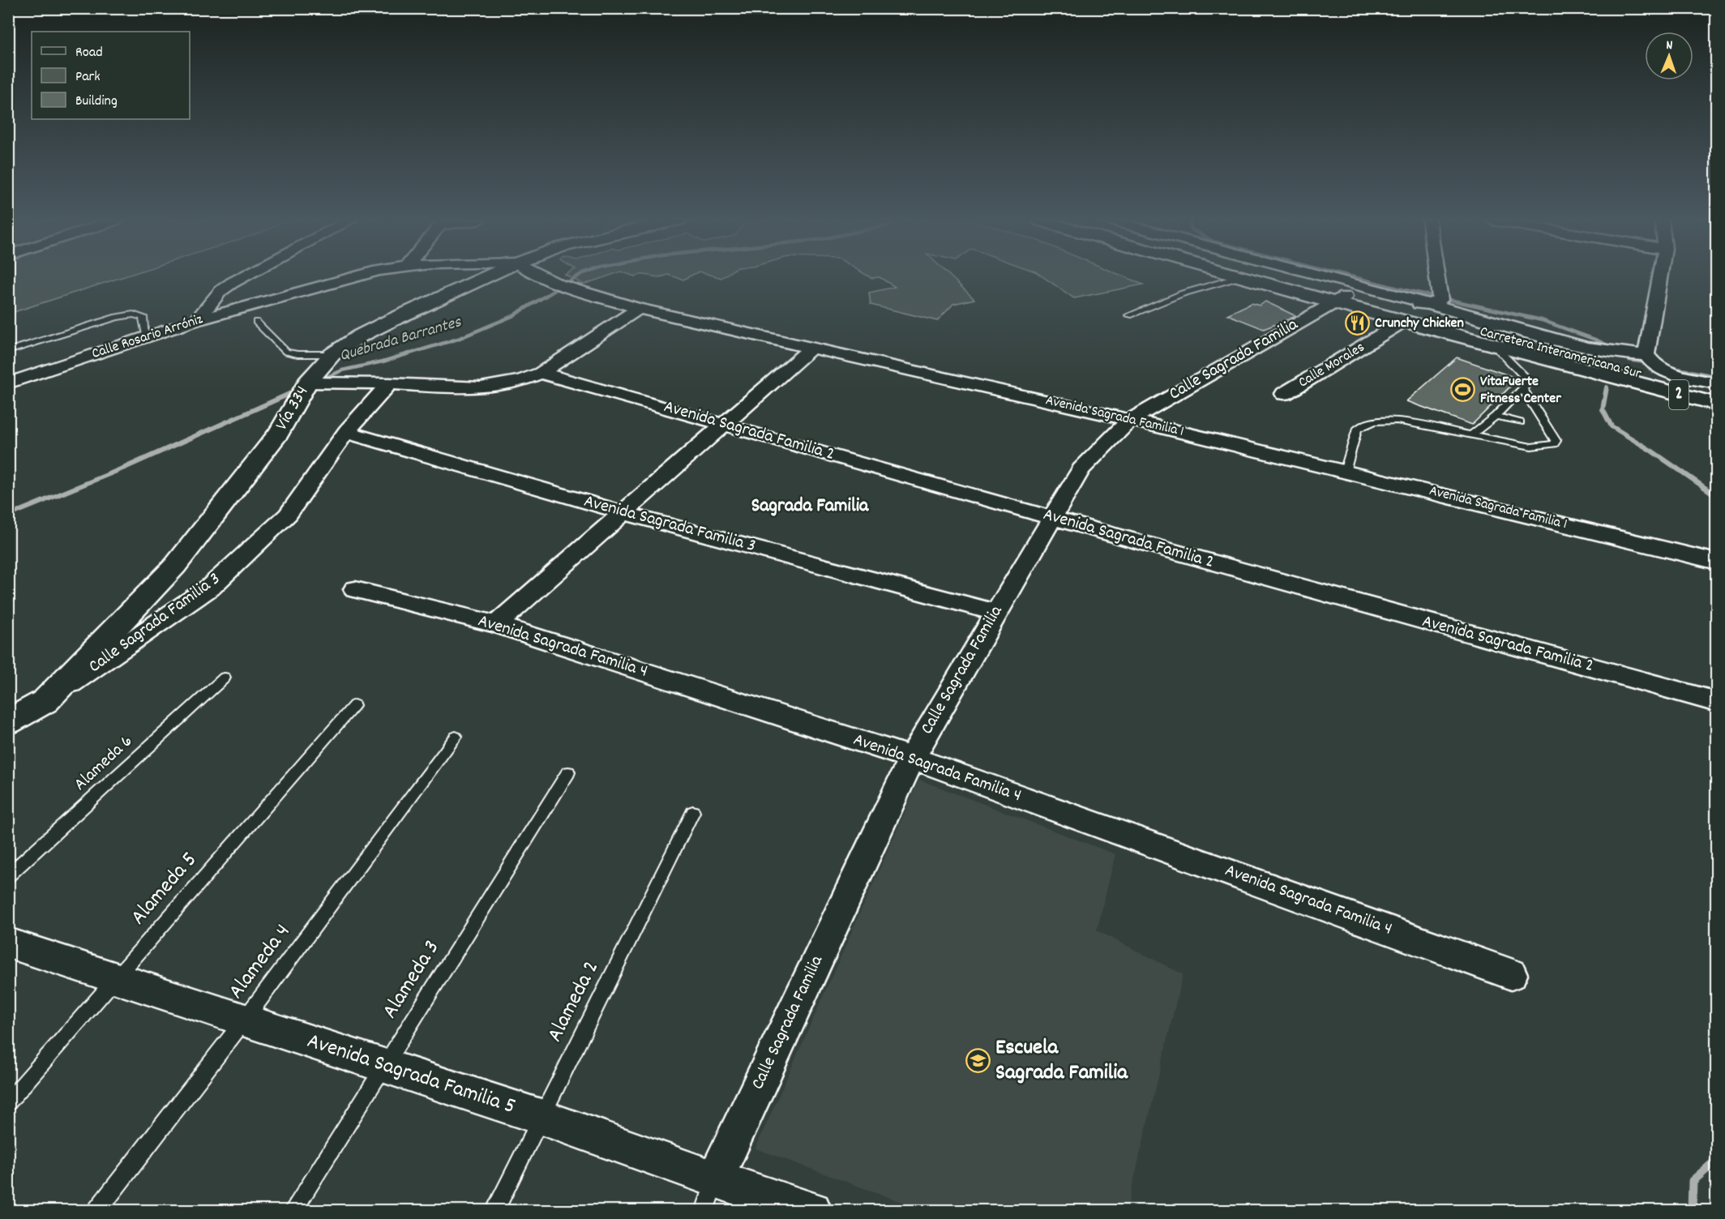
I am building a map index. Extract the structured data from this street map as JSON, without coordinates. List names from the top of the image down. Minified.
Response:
{"streets":{"main road":["Carretera Interamericana Sur","2","Vía 334"],"street":["Calle Rosario Arróniz","Calle Sagrada Familia","Calle Morales","Avenida Sagrada Familia 1","Avenida Sagrada Familia 2","Avenida Sagrada Familia 3","Calle Sagrada Familia 3","Avenida Sagrada Familia 4","Avenida Sagrada Familia 5"],"lane":["Alameda 6","Alameda 5","Alameda 4","Alameda 3","Alameda 2"]},"crossings":[["Carretera Interamericana Sur","Calle Sagrada Familia"],["Carretera Interamericana Sur","Calle Morales"],["Calle Sagrada Familia","Avenida Sagrada Familia 1"],["Calle Sagrada Familia","Avenida Sagrada Familia 2"],["Calle Sagrada Familia","Avenida Sagrada Familia 3"],["Calle Sagrada Familia","Avenida Sagrada Familia 4"],["Calle Sagrada Familia","Avenida Sagrada Familia 5"],["Vía 334","Calle Sagrada Familia 3"],["Avenida Sagrada Familia 3","Calle Sagrada Familia 3"],["Alameda 5","Avenida Sagrada Familia 5"],["Alameda 4","Avenida Sagrada Familia 5"],["Alameda 3","Avenida Sagrada Familia 5"],["Alameda 2","Avenida Sagrada Familia 5"]],"districts":["Sagrada Familia"],"water":["Quebrada Barrantes"],"places":{"restaurant":["Crunchy Chicken"],"sports":["VitaFuerte Fitness Center"],"school or university":["Escuela Sagrada Familia"]},"legend":["Road","Park","Building"],"north":"top"}
